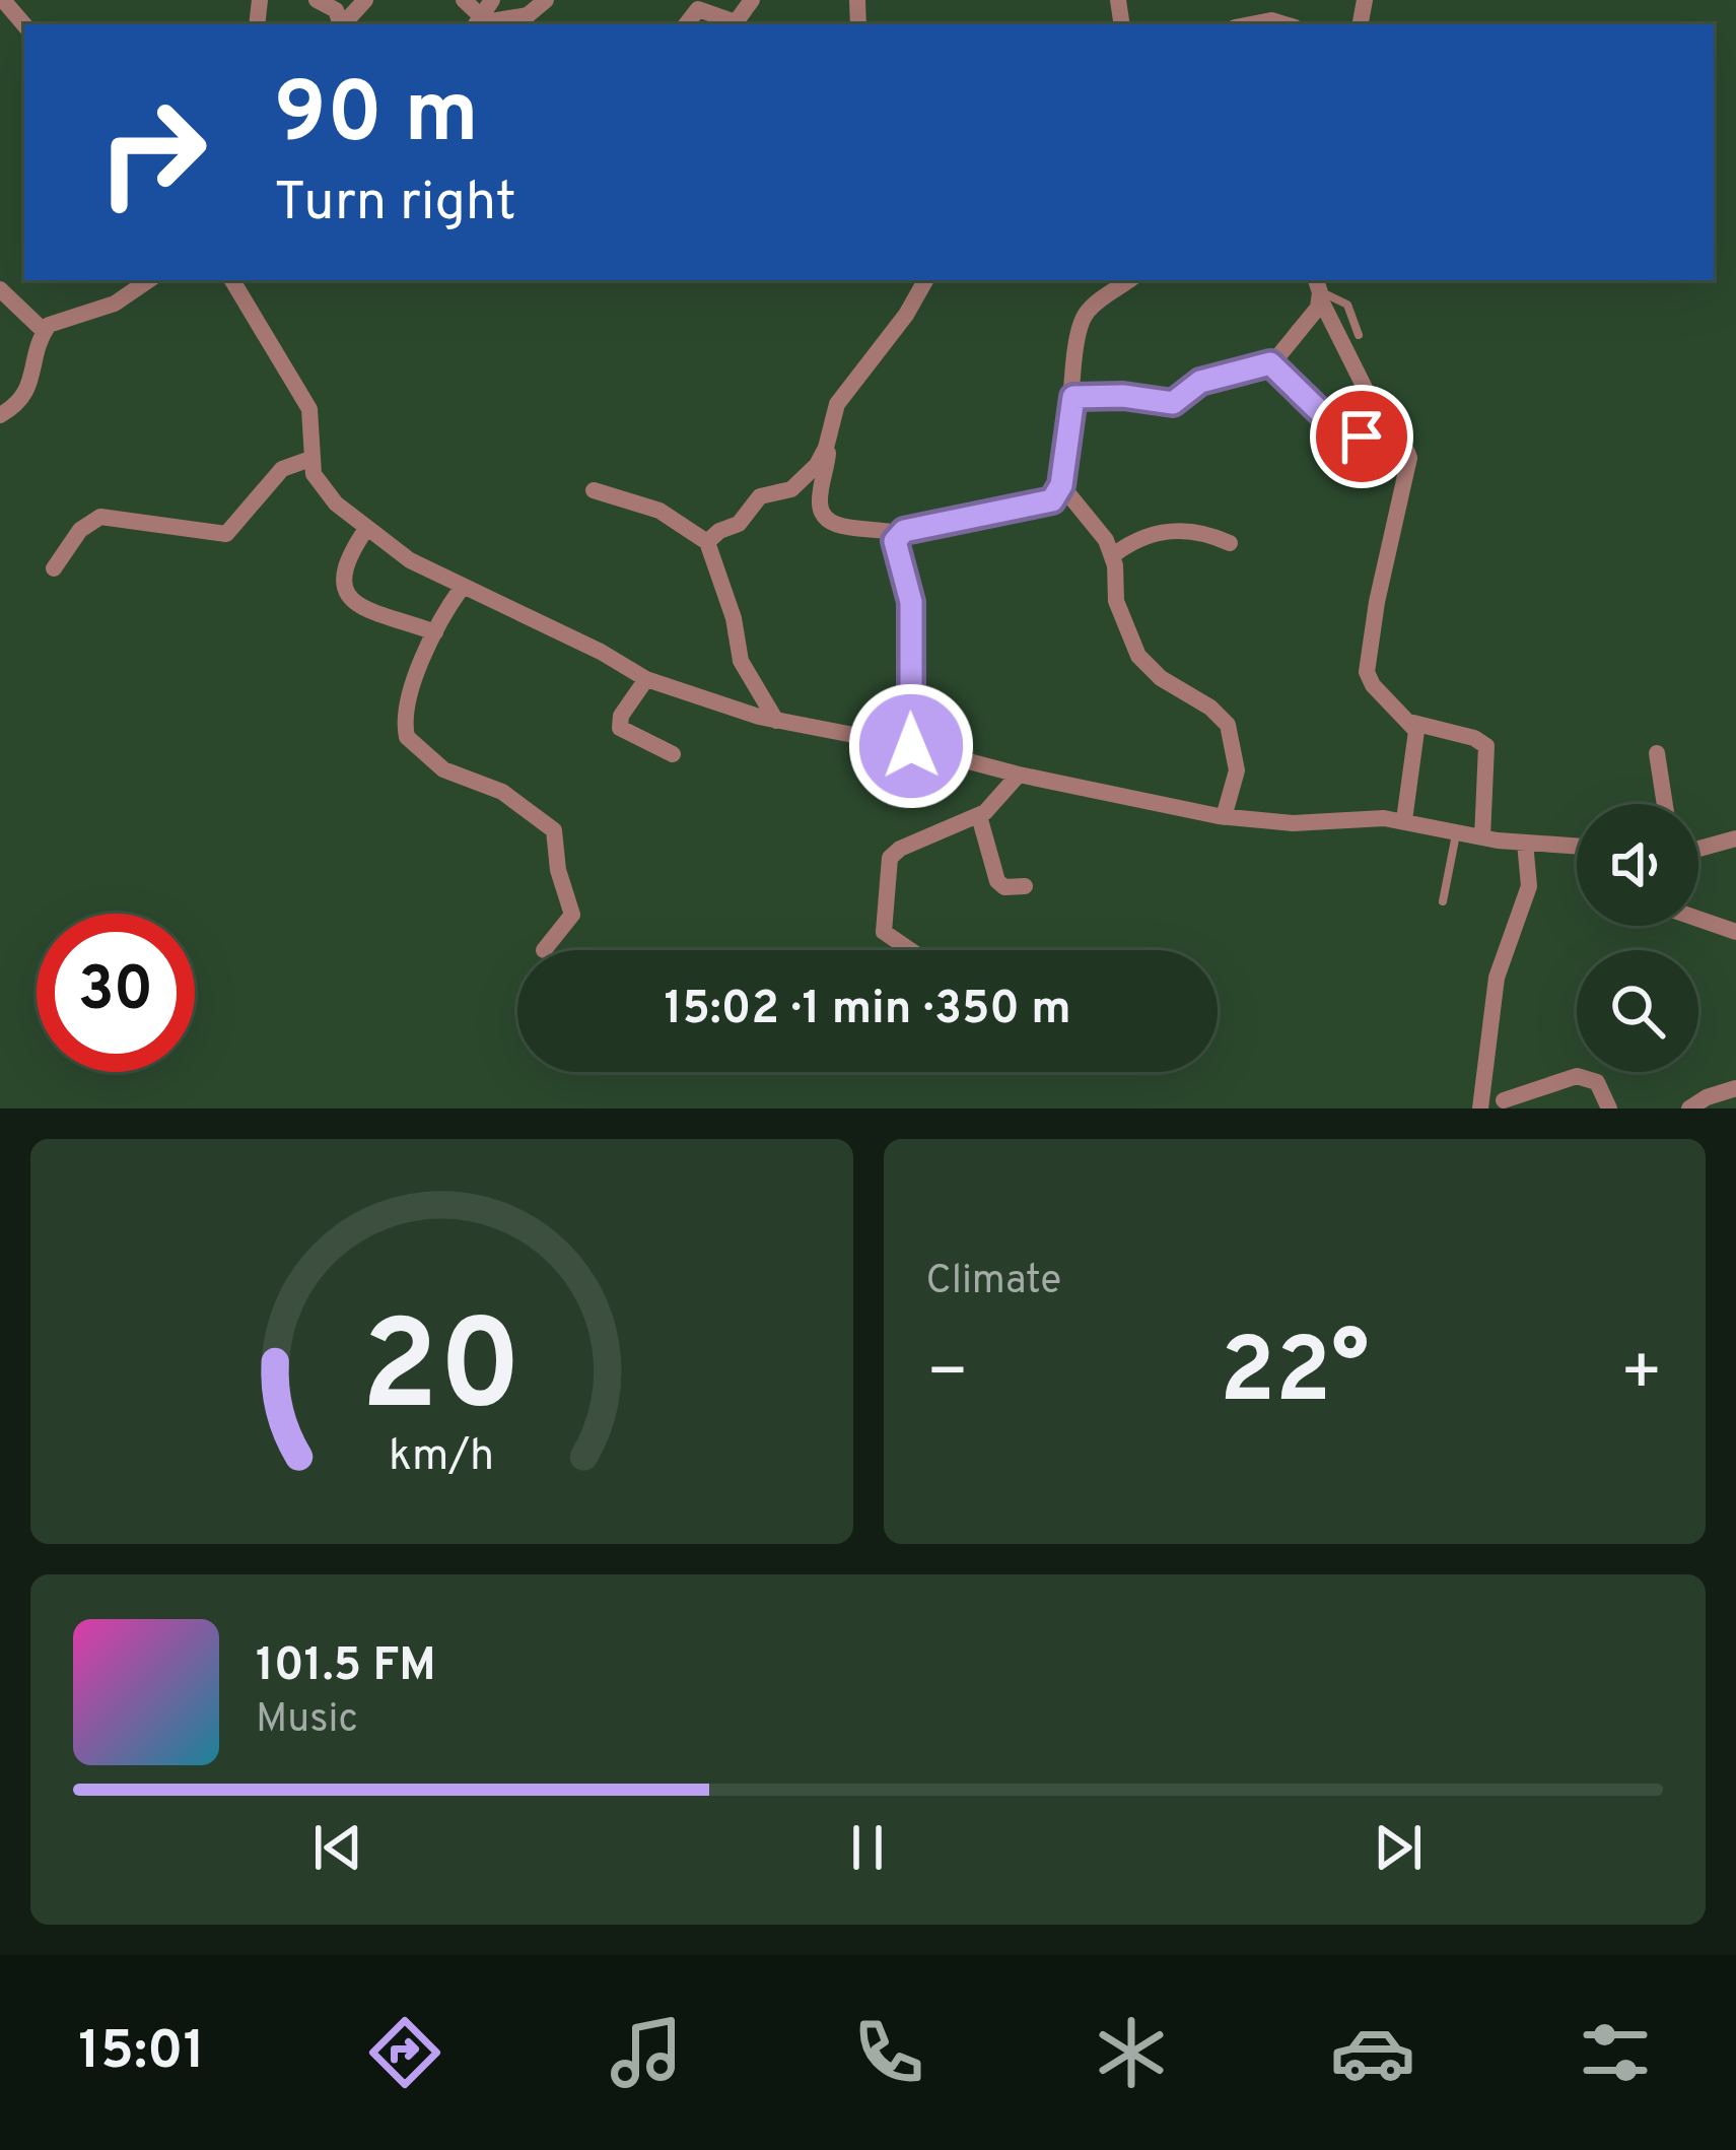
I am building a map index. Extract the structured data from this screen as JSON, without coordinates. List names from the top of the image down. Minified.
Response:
{"page":{"turn":["90 m","Turn right"],"limit":"30","trip":"15:02 · 1 min · 350 m","tile":"Climate","heat":["−","22°","+"],"song":["101.5 FM","Music"],"tabs":"15:01","gauge":["20","km/h"]}}
